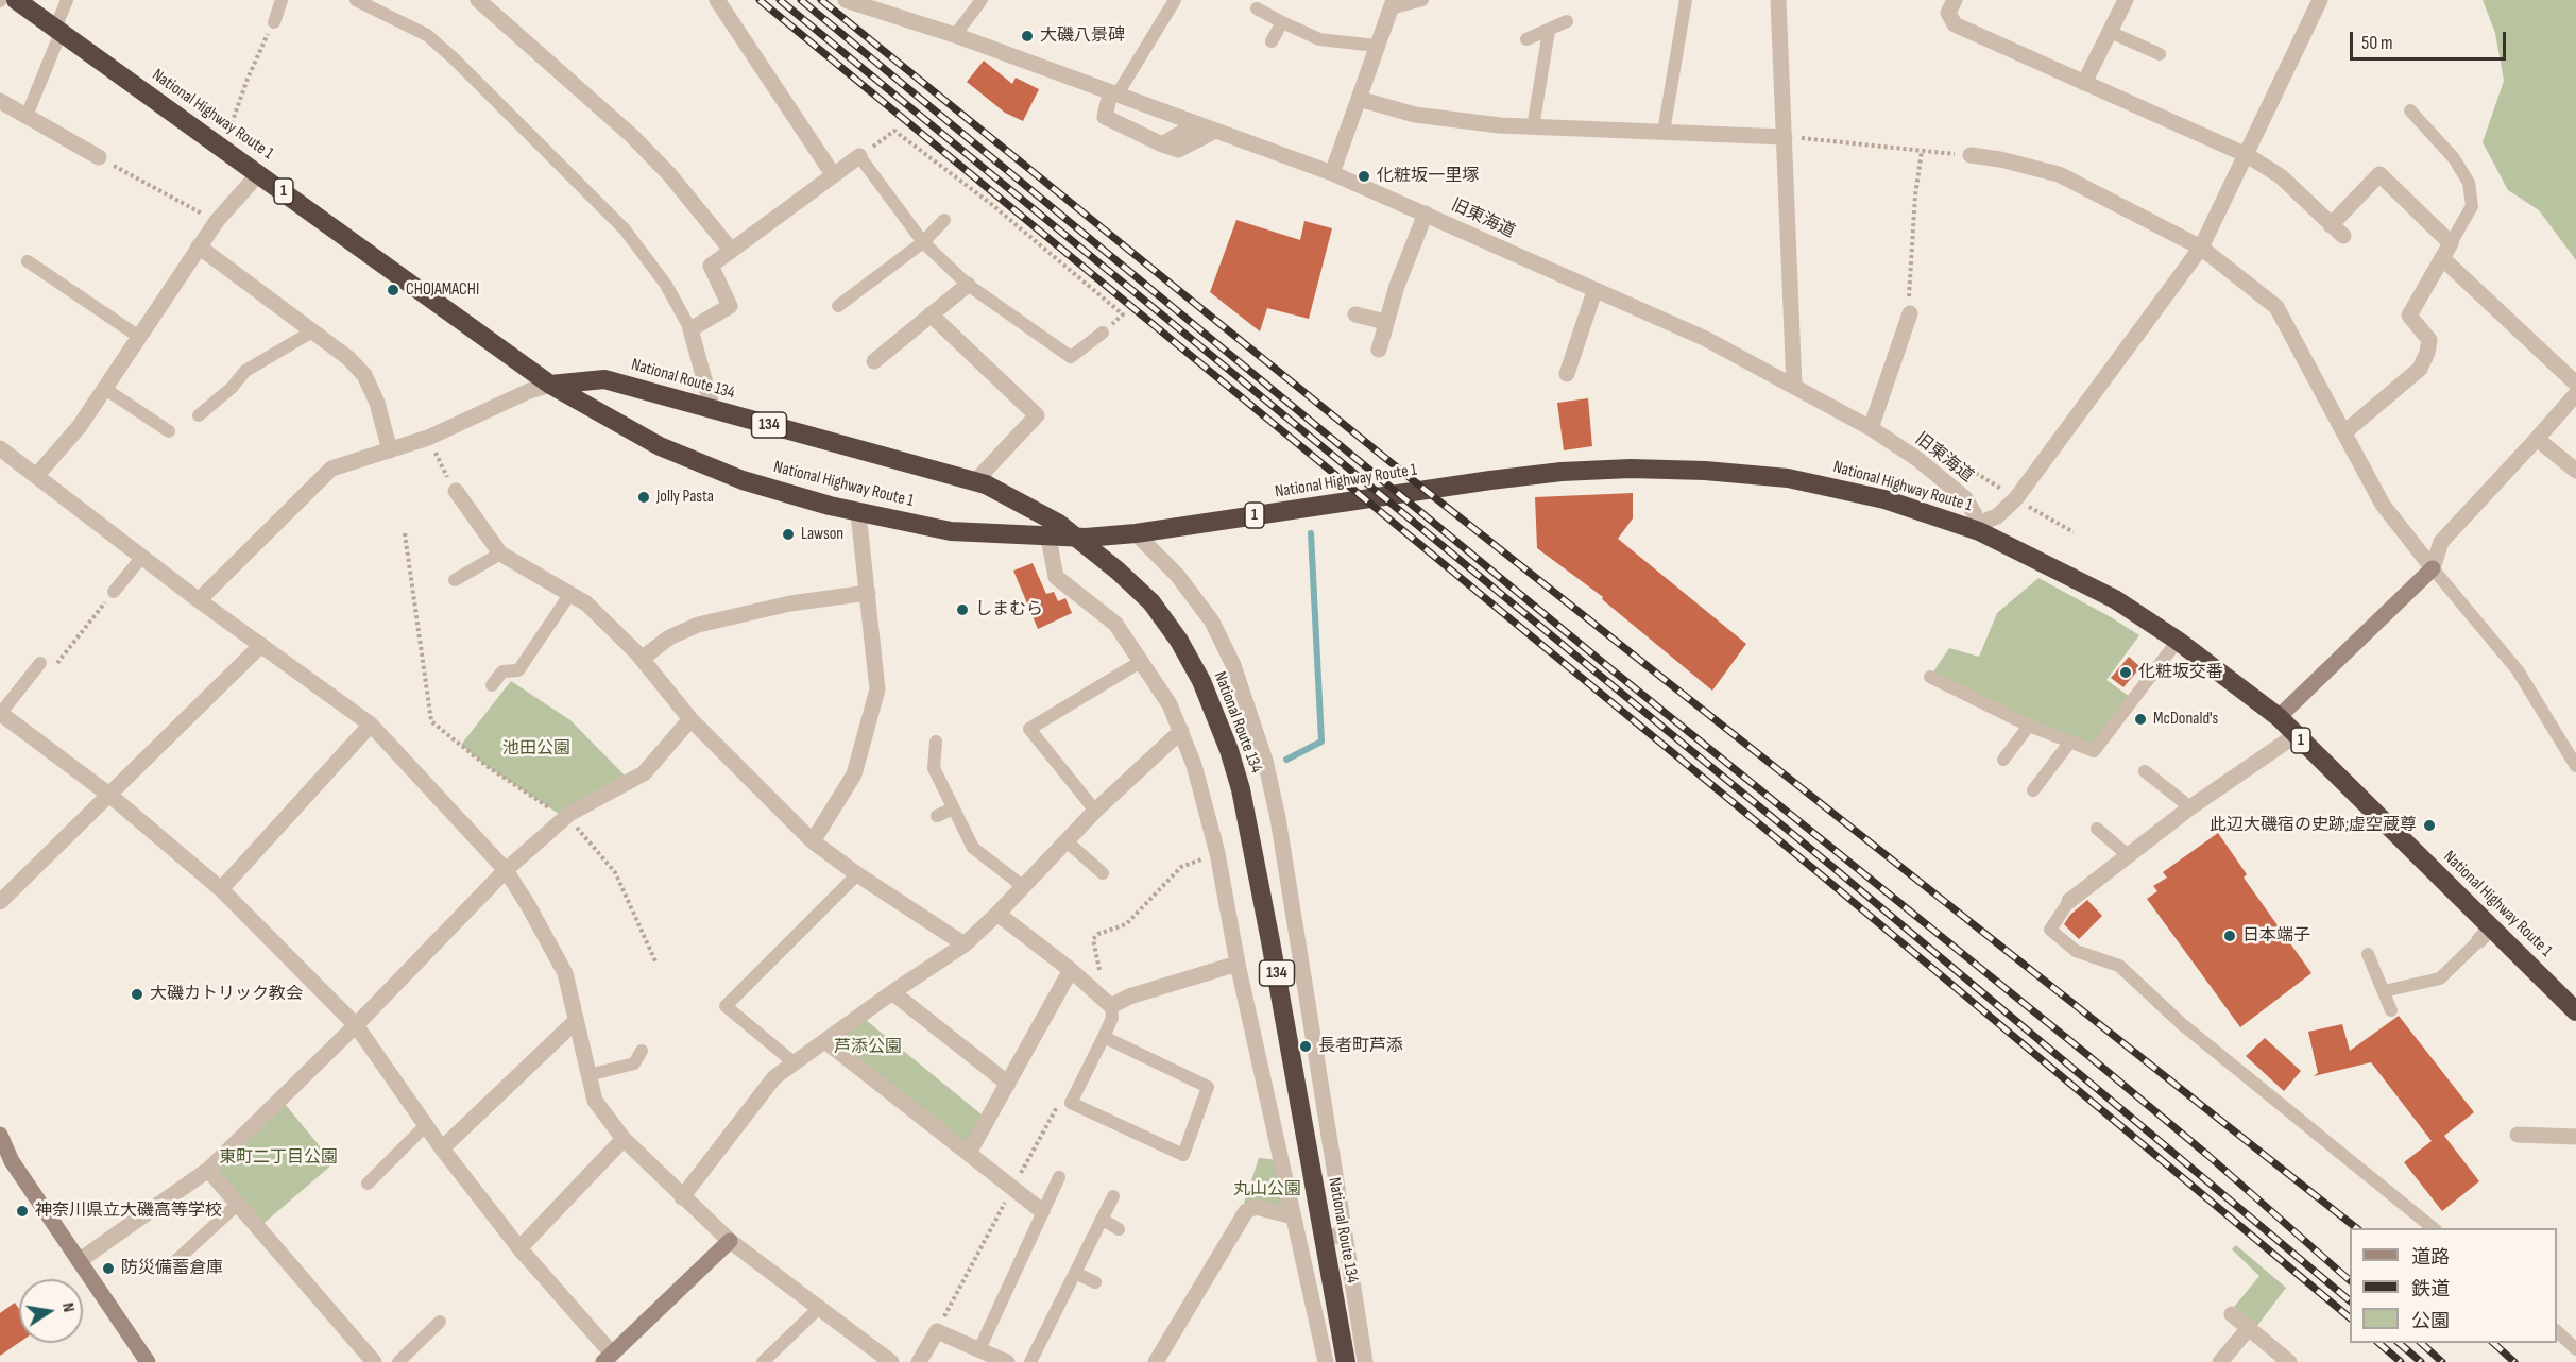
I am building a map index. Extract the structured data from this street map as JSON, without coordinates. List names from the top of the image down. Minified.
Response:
{"streets":{"highway":["National Highway Route 1","1","National Route 134","134"],"street":["旧東海道"]},"crossings":[["National Highway Route 1","旧東海道"],["National Highway Route 1","National Route 134"]],"parks":["池田公園","芦添公園","東町二丁目公園","丸山公園"],"places":["大磯八景碑","化粧坂一里塚","CHOJAMACHI","Jolly Pasta","Lawson","しまむら","化粧坂交番","McDonald's","此辺大磯宿の史跡;虚空蔵尊","日本端子","大磯カトリック教会","長者町芦添","神奈川県立大磯高等学校","防災備蓄倉庫"],"legend":["道路","鉄道","公園"],"scale_bar":"50 m","north":"right"}
